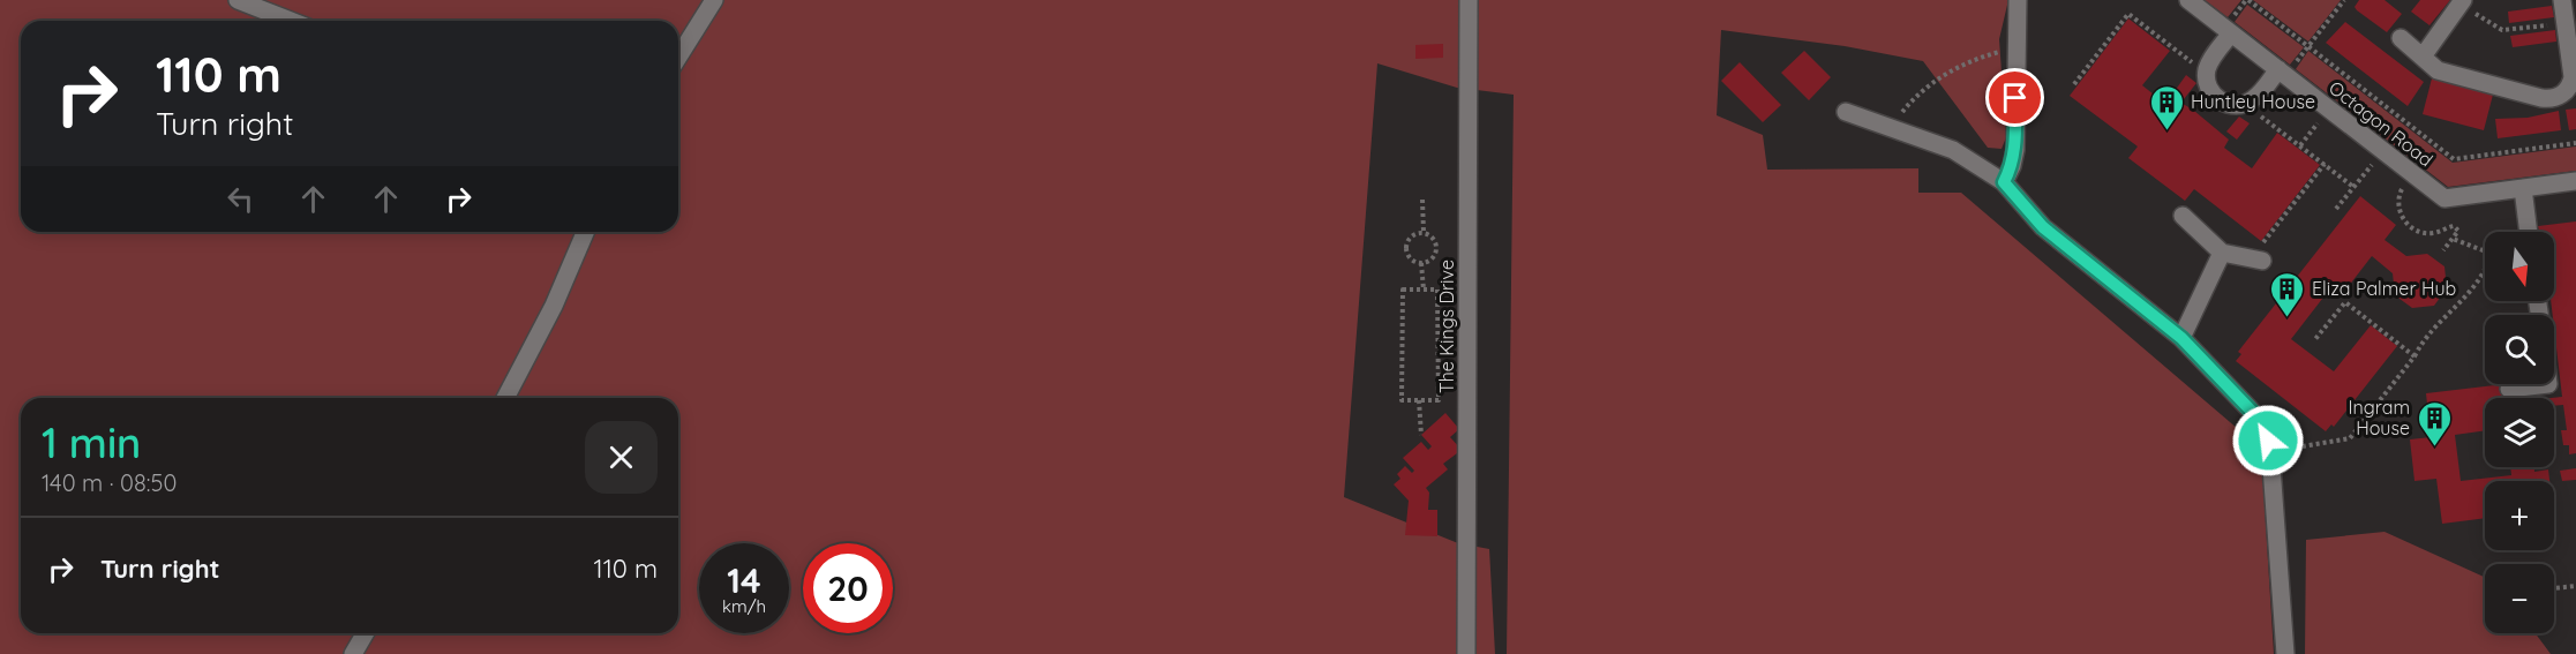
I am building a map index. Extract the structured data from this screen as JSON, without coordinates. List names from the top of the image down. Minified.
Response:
{"streets":{"street":["Octagon Road","The Kings Drive"]},"places":{"building":["Huntley House","Eliza Palmer Hub","Ingram House"]},"north":"bottom","page":{"turn":["110 m","Turn right"],"map_buttons":["+","−"],"heading":["1 min","140 m · 08:50"],"list":[{"name":"Turn right","value":"110 m"}],"speed":"14 km/h","limit":"20"}}
